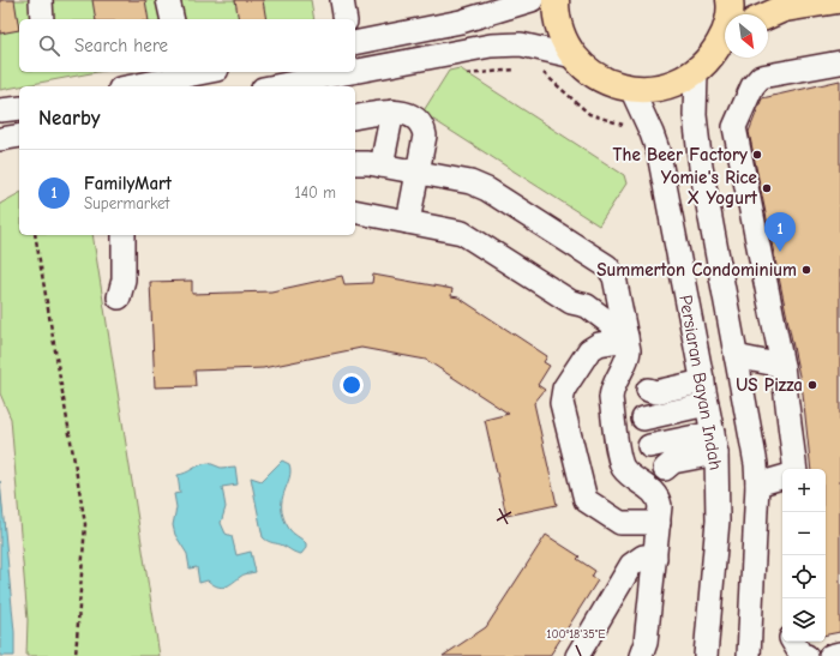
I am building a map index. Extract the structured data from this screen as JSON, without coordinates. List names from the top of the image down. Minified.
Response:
{"streets":{"street":["Persiaran Bayan Indah"]},"places":["The Beer Factory","Yomie's Rice X Yogurt","Summerton Condominium","US Pizza"],"north":"bottom right","page":{"search":"Search here","heading":"Nearby","list":[{"mark":"1","name":"FamilyMart","note":"Supermarket","value":"140 m"}],"pins":"1","map_buttons":["+","−"]},"coordinates":["100°18'35\"E"]}
